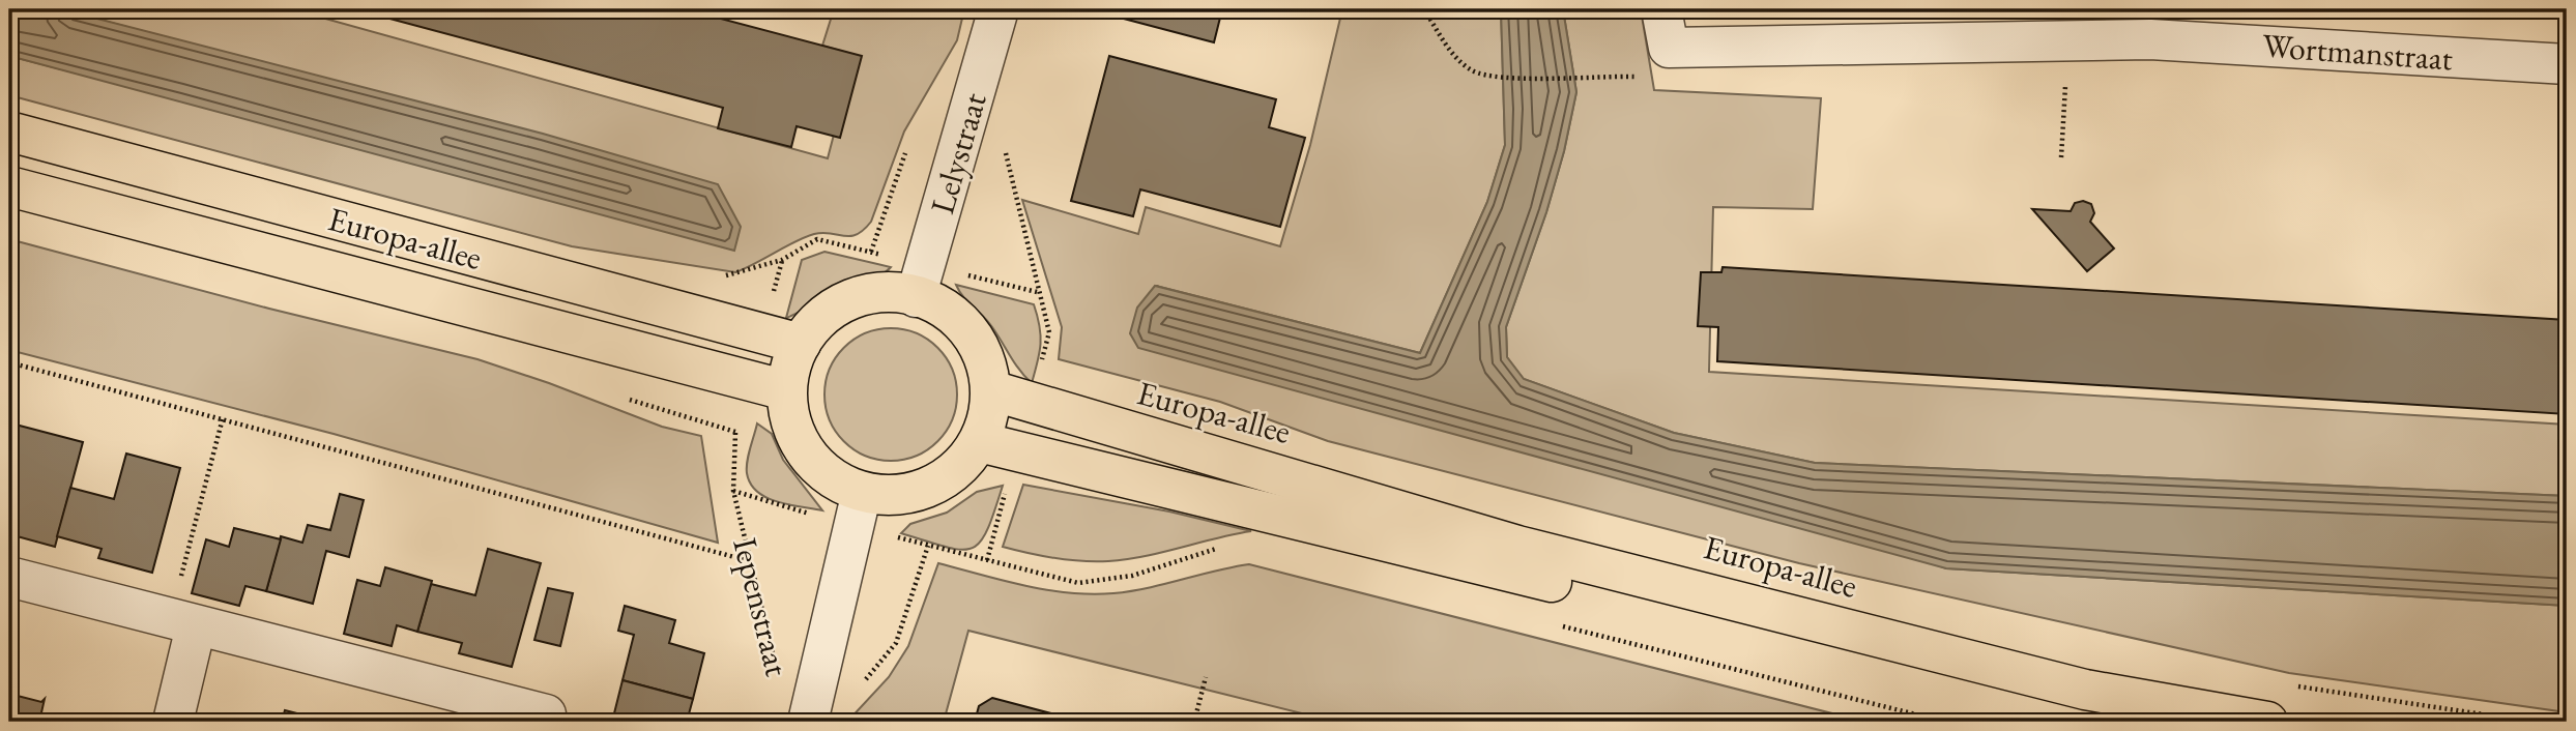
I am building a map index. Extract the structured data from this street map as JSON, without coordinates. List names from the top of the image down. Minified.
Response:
{"streets":{"main road":["Europa-allee"],"street":["Wortmanstraat","Lelystraat","Iepenstraat"]},"crossings":[["Lelystraat","Europa-allee"],["Lelystraat","Iepenstraat"],["Europa-allee","Iepenstraat"]]}
